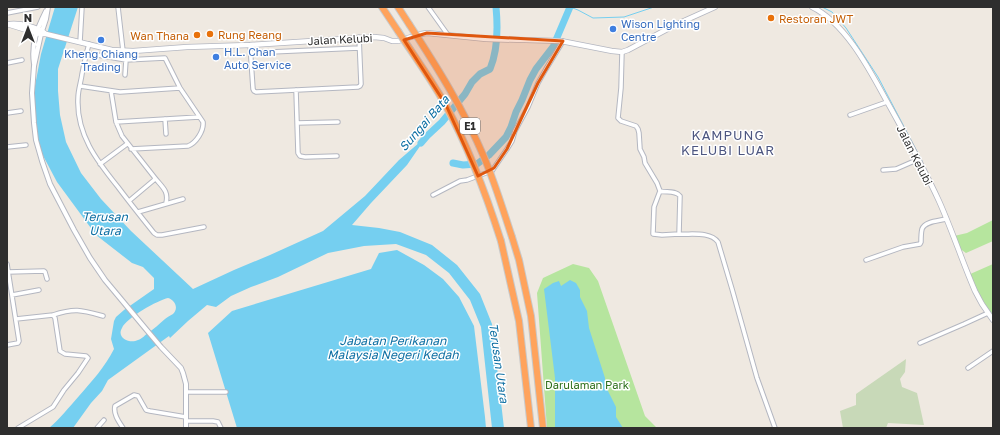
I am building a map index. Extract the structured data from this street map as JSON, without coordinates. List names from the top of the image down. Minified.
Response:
{"streets":{"highway":["E1"],"main road":["Jalan Kelubi"]},"districts":["KAMPUNG KELUBI LUAR"],"water":["Sungai Bata","Terusan Utara","Jabatan Perikanan Malaysia Negeri Kedah"],"parks":["Darulaman Park"],"places":["Restoran JWT","Wison Lighting Centre","Rung Reang","Wan Thana","Kheng Chiang Trading","H.L. Chan Auto Service"],"north":"top"}
